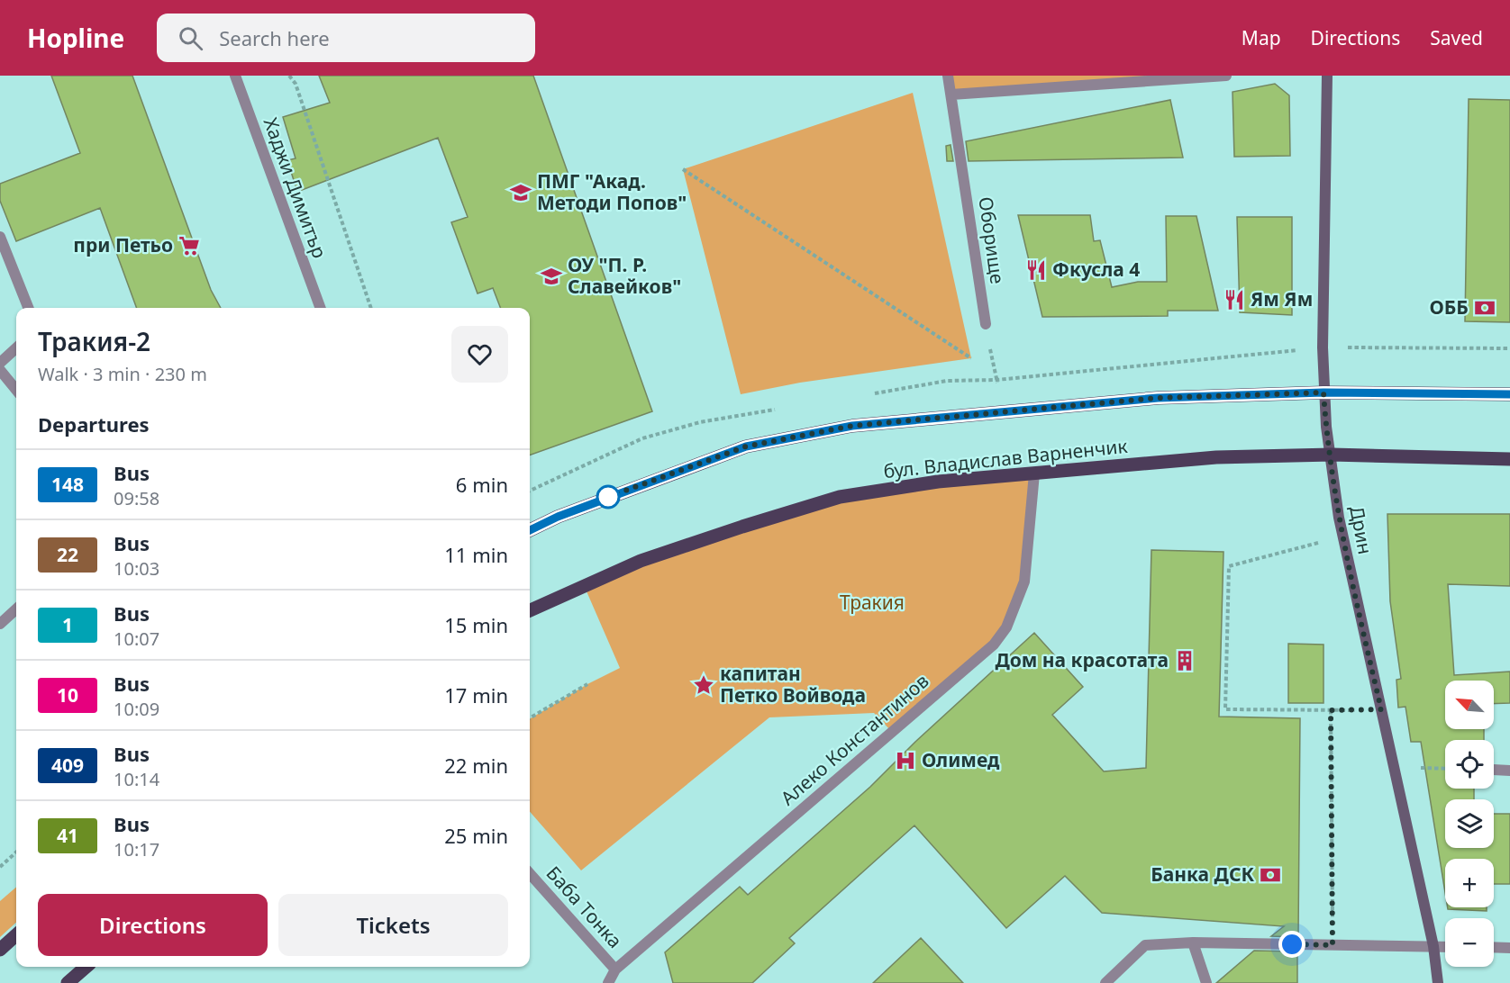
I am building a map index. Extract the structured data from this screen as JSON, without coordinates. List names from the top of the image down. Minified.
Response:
{"streets":{"main road":["бул. Владислав Варненчик"],"street":["Хаджи Димитър","Оборище","Дрин","Алеко Константинов","Баба Тонка"]},"crossings":[["бул. Владислав Варненчик","Дрин"],["бул. Владислав Варненчик","Алеко Константинов"],["Алеко Константинов","Баба Тонка"]],"parks":["Тракия"],"places":{"school or university":["ПМГ \"Акад. Методи Попов\"","ОУ \"П. Р. Славейков\""],"supermarket":["при Петьо"],"restaurant":["Фкусла 4","Ям Ям"],"bank":["ОББ","Банка ДСК"],"building":["Дом на красотата"],"place":["капитан Петко Войвода"],"hospital":["Олимед"]},"lines":["bus line 148"],"north":"top left","page":{"header":"Hopline","search":"Search here","nav":["Map","Directions","Saved"],"heading":[["Тракия-2","Walk · 3 min · 230 m"],"Departures"],"list":[{"mark":"148","name":"Bus","note":"09:58","value":"6 min"},{"mark":"22","name":"Bus","note":"10:03","value":"11 min"},{"mark":"1","name":"Bus","note":"10:07","value":"15 min"},{"mark":"10","name":"Bus","note":"10:09","value":"17 min"},{"mark":"409","name":"Bus","note":"10:14","value":"22 min"},{"mark":"41","name":"Bus","note":"10:17","value":"25 min"}],"map_buttons":["+","−"],"buttons":["Directions","Tickets"]}}
